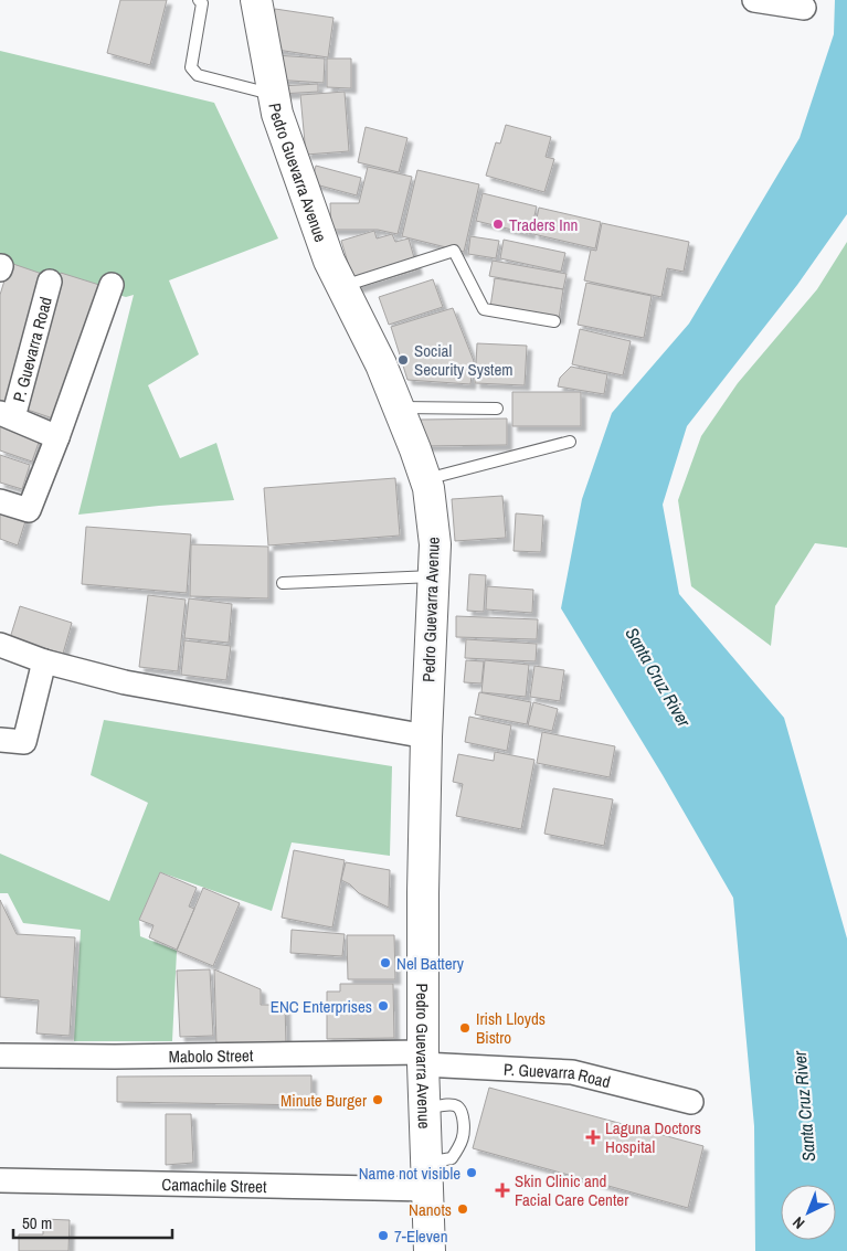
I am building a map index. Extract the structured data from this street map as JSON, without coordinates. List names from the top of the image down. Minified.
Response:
{"streets":{"main road":["Pedro Guevarra Avenue"],"street":["P. Guevarra Road","Mabolo Street","Camachile Street"]},"crossings":[["Pedro Guevarra Avenue","P. Guevarra Road"],["Pedro Guevarra Avenue","Mabolo Street"],["Pedro Guevarra Avenue","Camachile Street"],["P. Guevarra Road","Mabolo Street"]],"water":["Santa Cruz River"],"places":{"other":["Traders Inn","Social Security System","Nel Battery","ENC Enterprises","Irish Lloyds Bistro","Minute Burger","Name not visible","Nanots","7-Eleven"],"health":["Laguna Doctors Hospital","Skin Clinic and Facial Care Center"]},"scale_bar":"50 m","north":"bottom left"}
